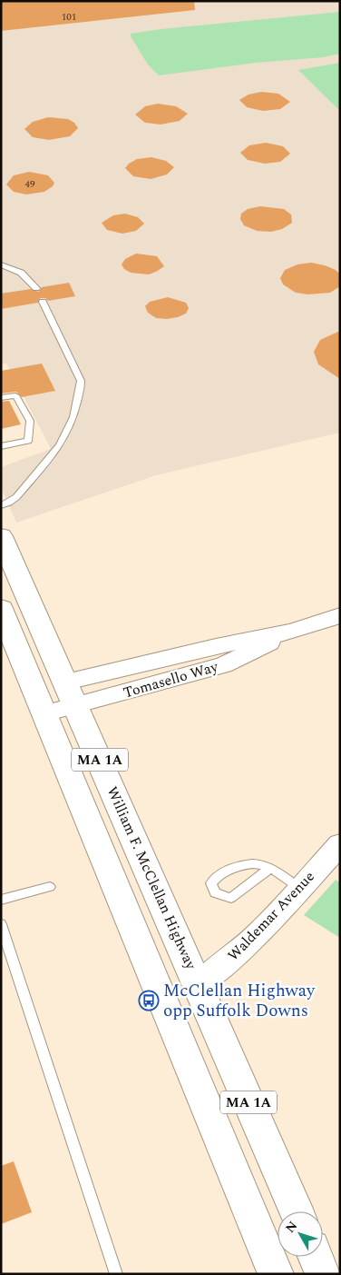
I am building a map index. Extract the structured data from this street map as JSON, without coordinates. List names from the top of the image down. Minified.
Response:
{"streets":{"highway":["MA 1A","William F. McClellan Highway"],"street":["Tomasello Way","Waldemar Avenue"]},"crossings":[["Tomasello Way","MA 1A"],["Tomasello Way","William F. McClellan Highway"],["William F. McClellan Highway","Waldemar Avenue"]],"places":{"bus stop":["McClellan Highway opp Suffolk Downs"]},"house_numbers":["101","49"],"north":"top left"}
